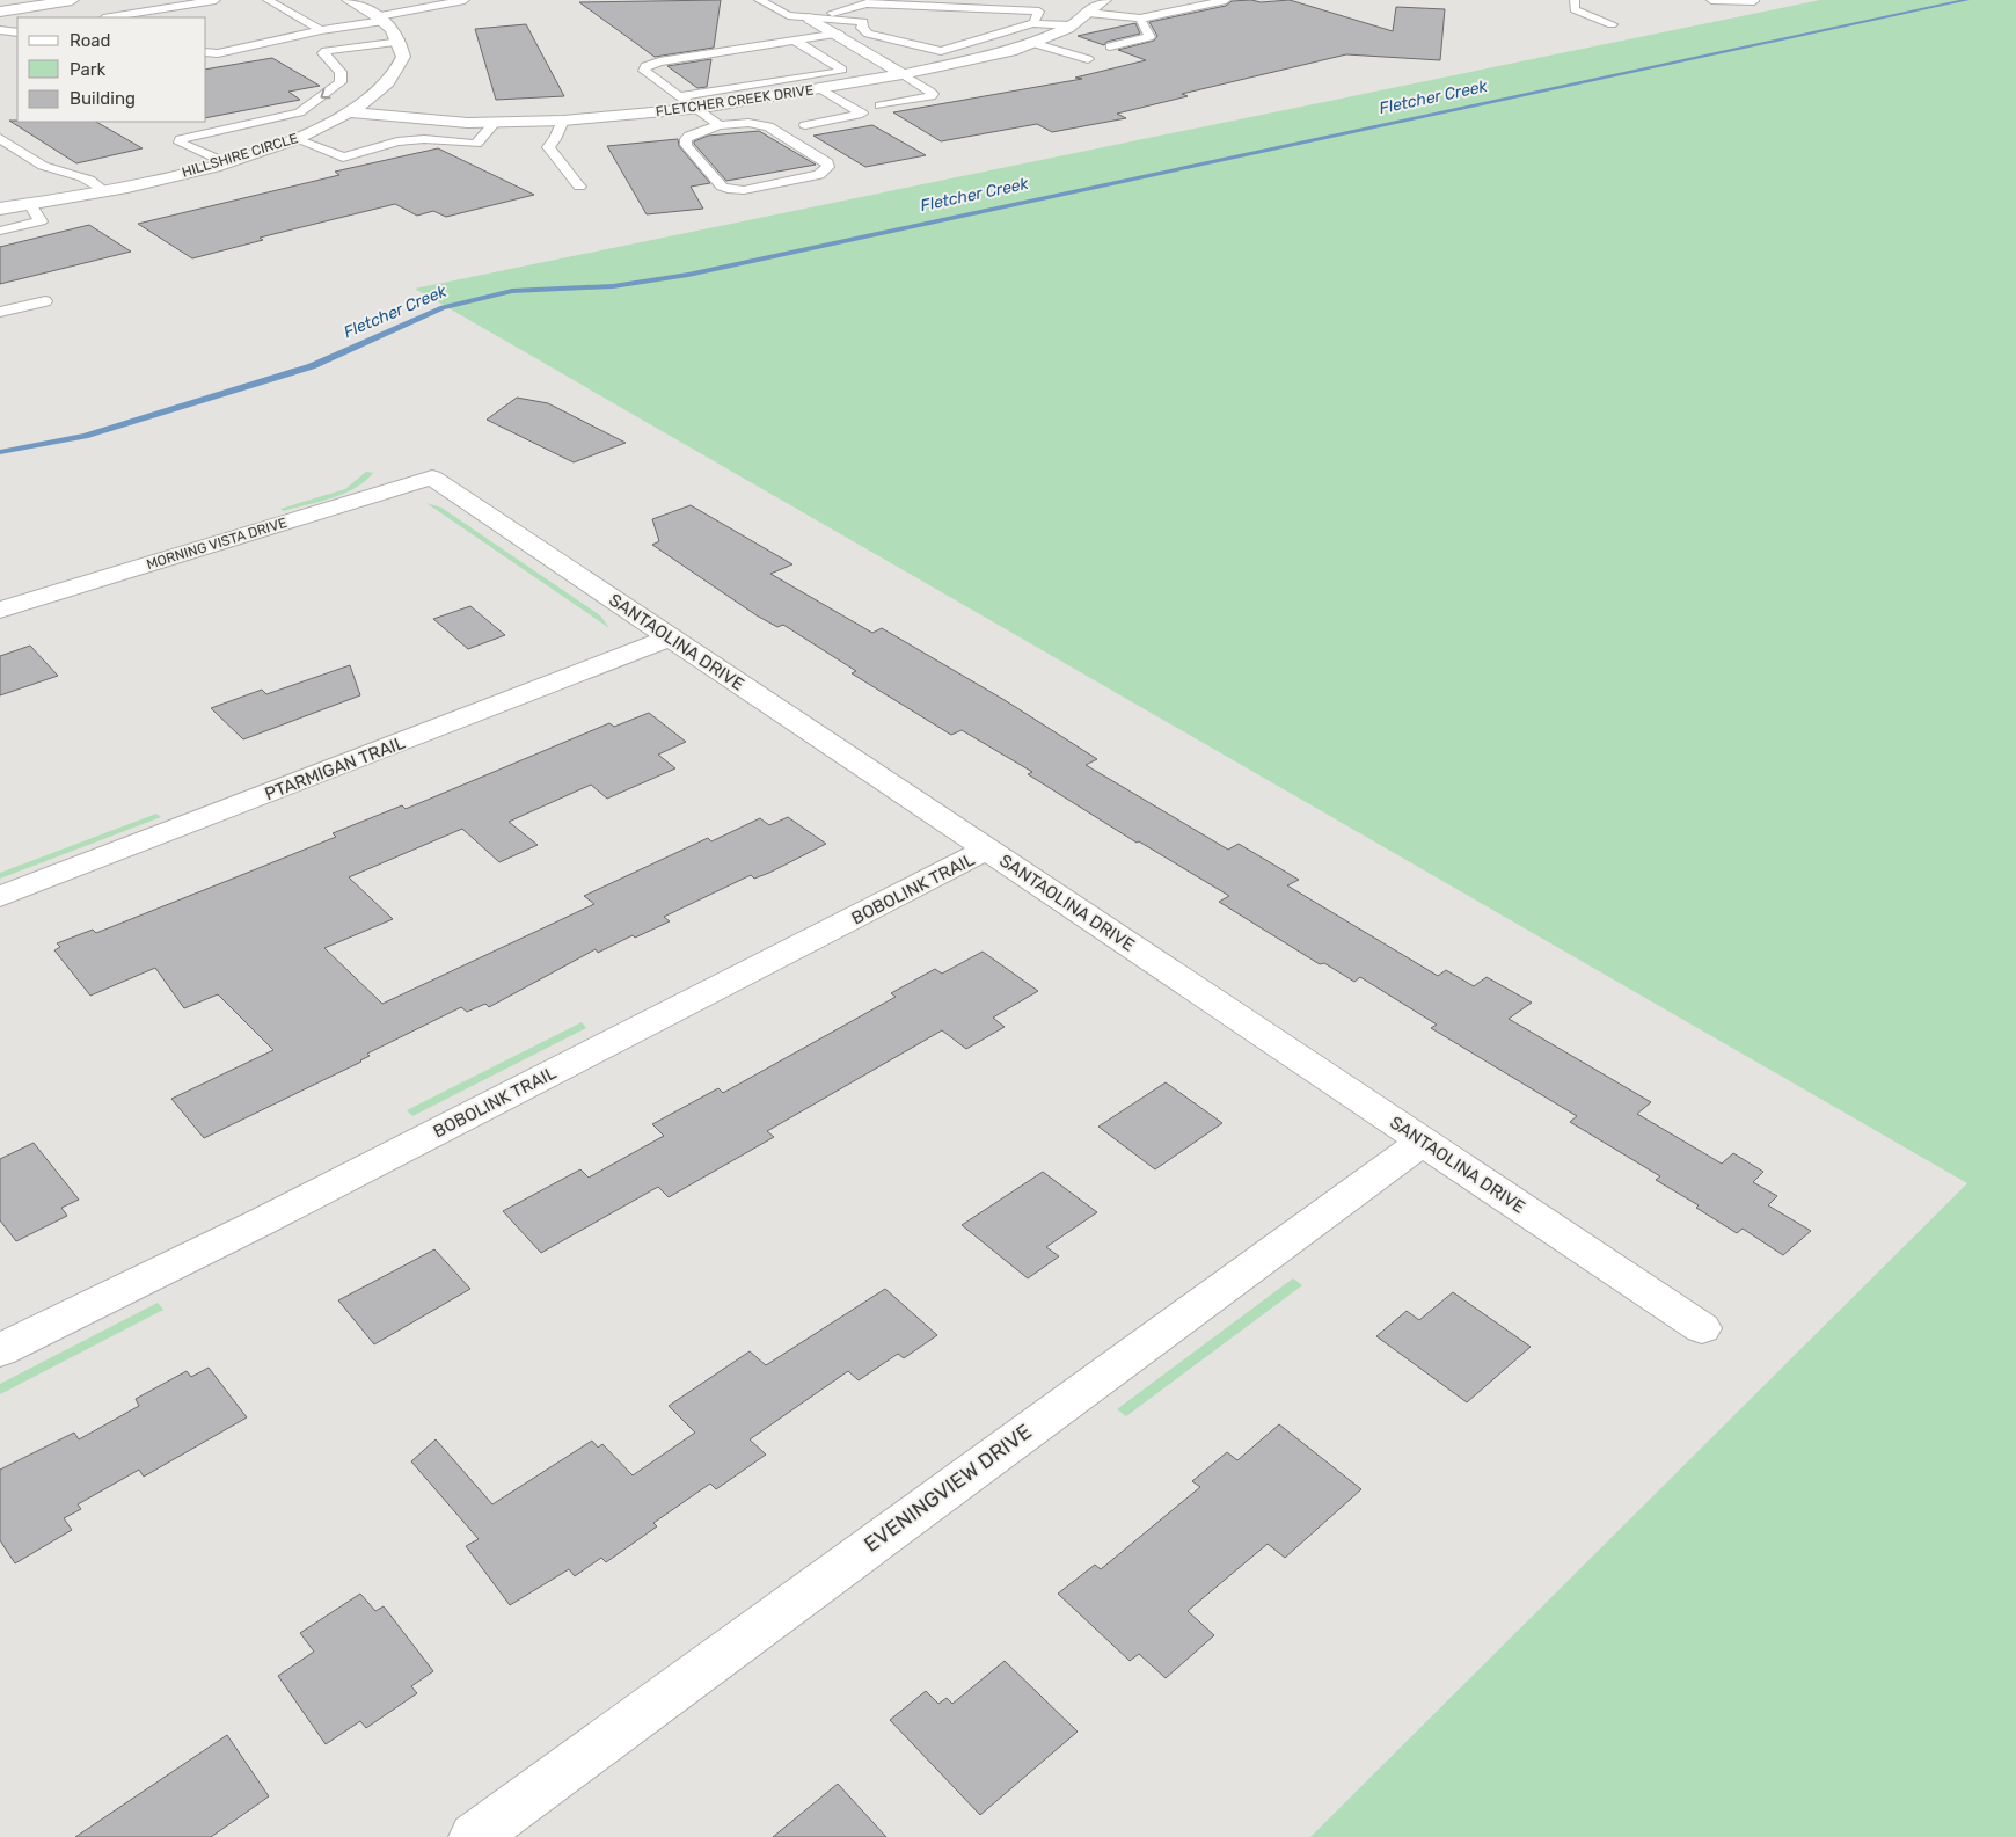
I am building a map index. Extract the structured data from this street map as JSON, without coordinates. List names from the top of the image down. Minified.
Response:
{"streets":{"street":["FLETCHER CREEK DRIVE","HILLSHIRE CIRCLE","MORNING VISTA DRIVE","SANTAOLINA DRIVE","PTARMIGAN TRAIL","BOBOLINK TRAIL","EVENINGVIEW DRIVE"]},"crossings":[["FLETCHER CREEK DRIVE","HILLSHIRE CIRCLE"],["MORNING VISTA DRIVE","SANTAOLINA DRIVE"],["SANTAOLINA DRIVE","PTARMIGAN TRAIL"],["SANTAOLINA DRIVE","BOBOLINK TRAIL"],["SANTAOLINA DRIVE","EVENINGVIEW DRIVE"]],"water":["Fletcher Creek"],"legend":["Road","Park","Building"]}
